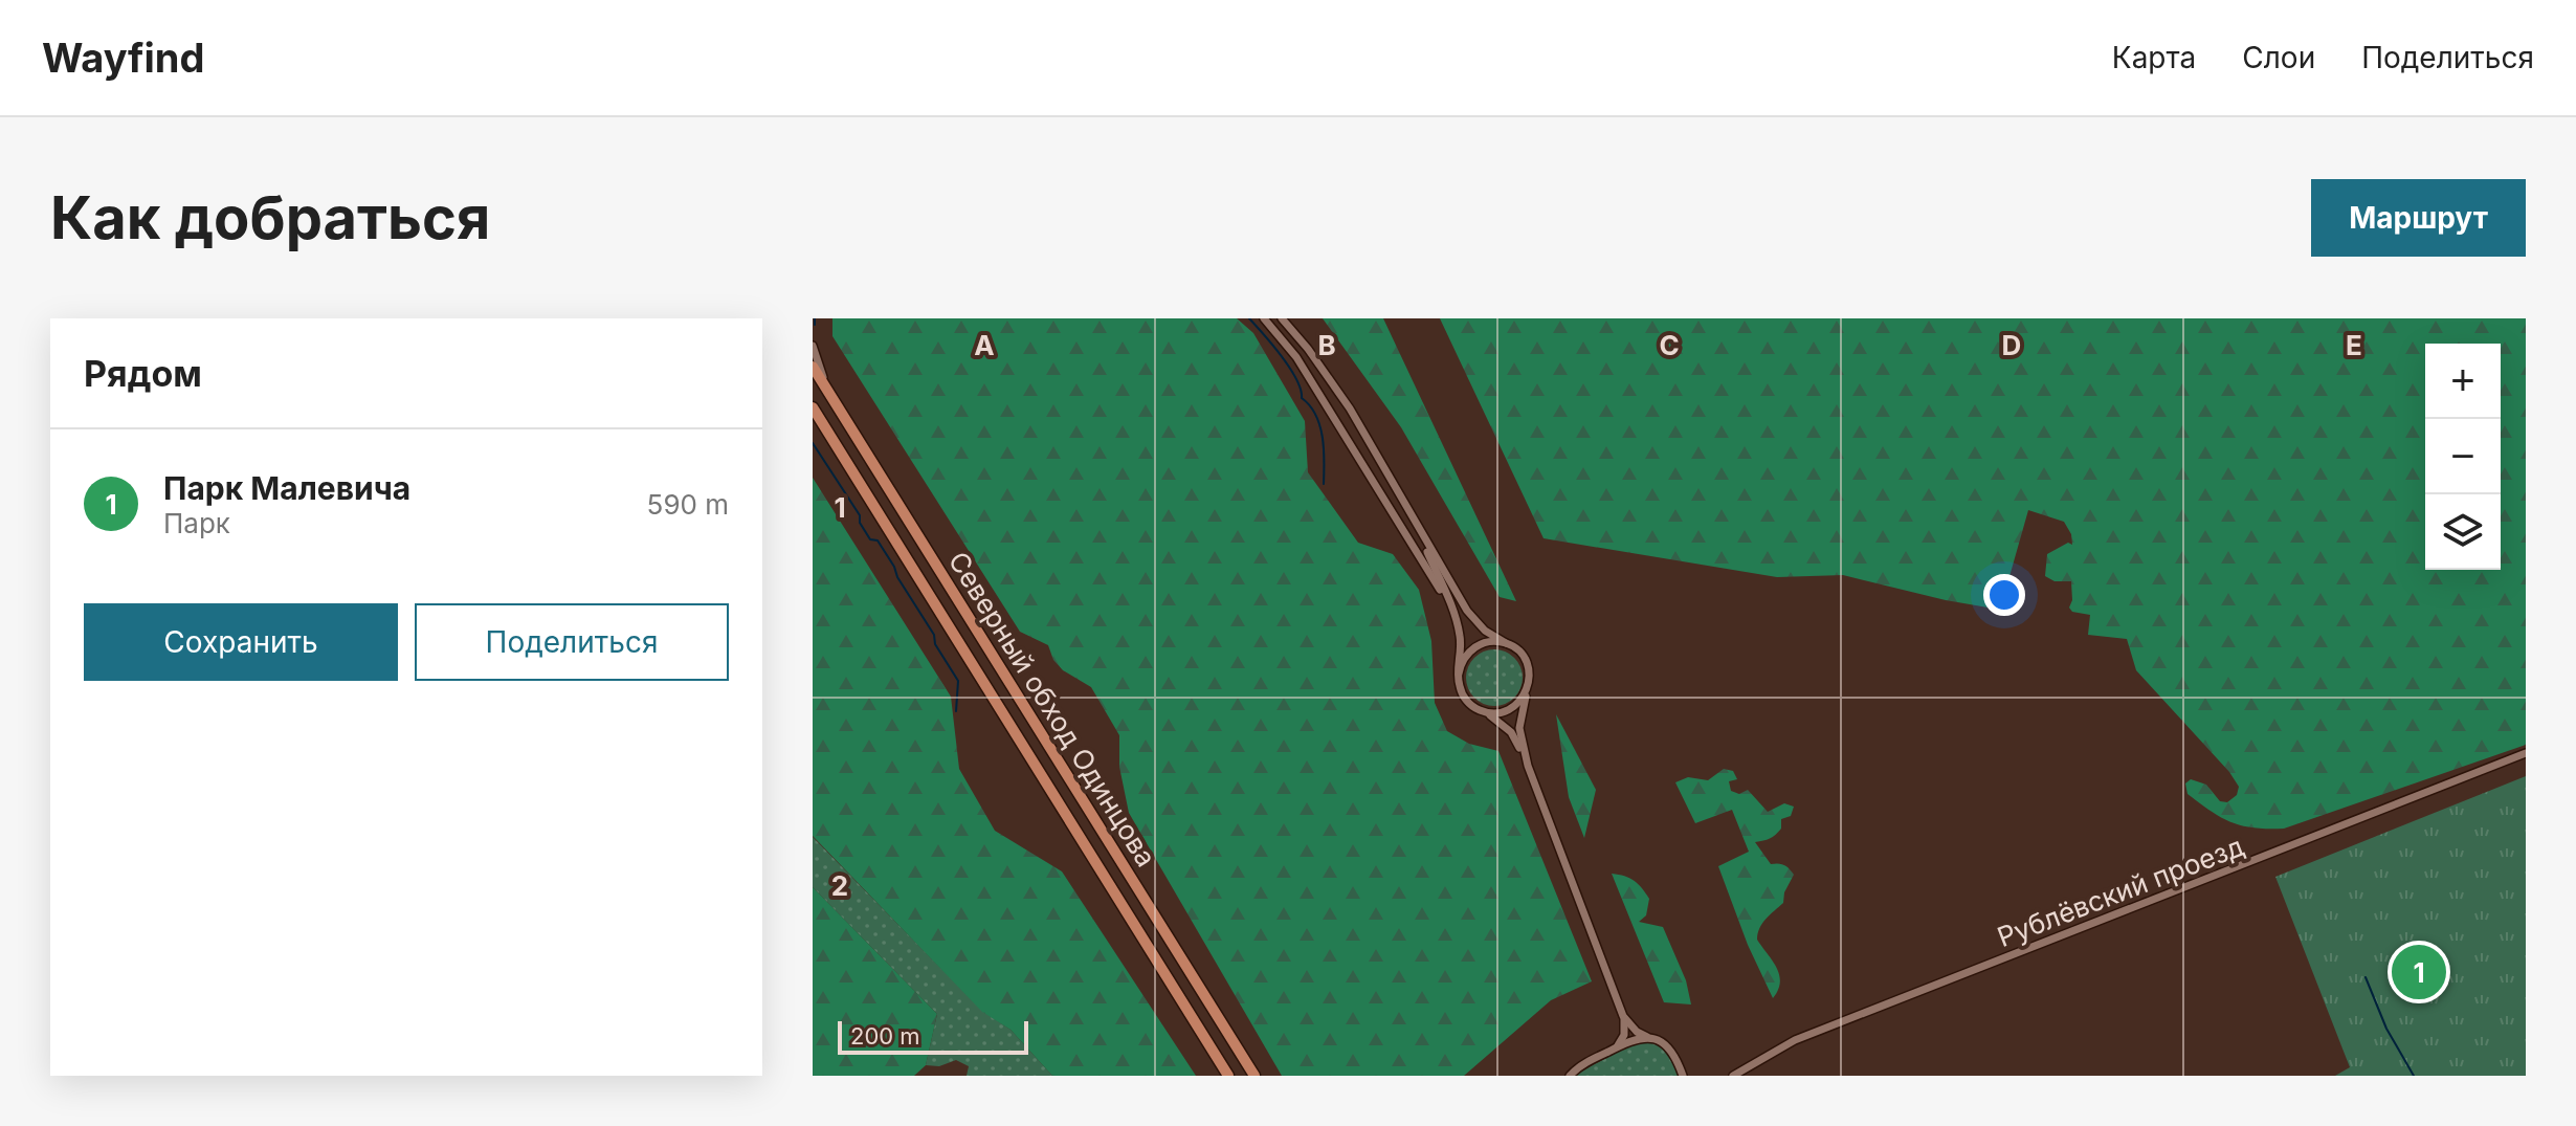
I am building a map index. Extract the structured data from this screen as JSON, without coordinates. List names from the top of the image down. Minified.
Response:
{"streets":{"highway":["Северный обход Одинцова"],"street":["Рублёвский проезд"]},"scale_bar":"200 m","page":{"header":"Wayfind","nav":["Карта","Слои","Поделиться"],"buttons":["Маршрут",["Сохранить","Поделиться"]],"title":"Как добраться","heading":"Рядом","map_buttons":["+","−"],"list":[{"mark":"1","name":"Парк Малевича","note":"Парк","value":"590 m"}],"pins":"1","scale":"200 m"},"grid":{"columns":["A","B","C","D","E"],"rows":["1","2"]}}
